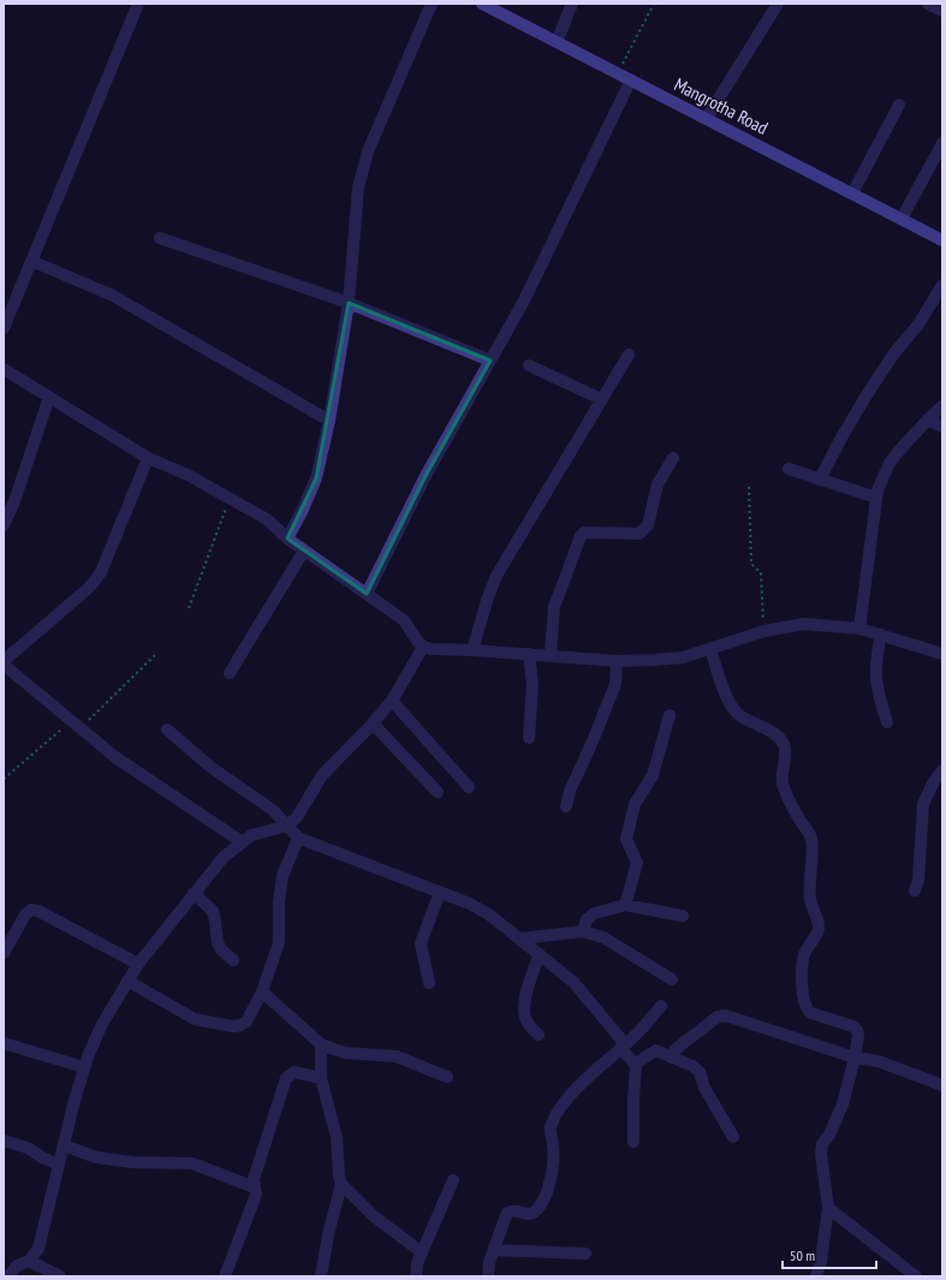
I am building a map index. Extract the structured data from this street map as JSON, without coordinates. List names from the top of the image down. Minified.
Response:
{"streets":{"main road":["Mangrotha Road"]},"scale_bar":"50 m"}
